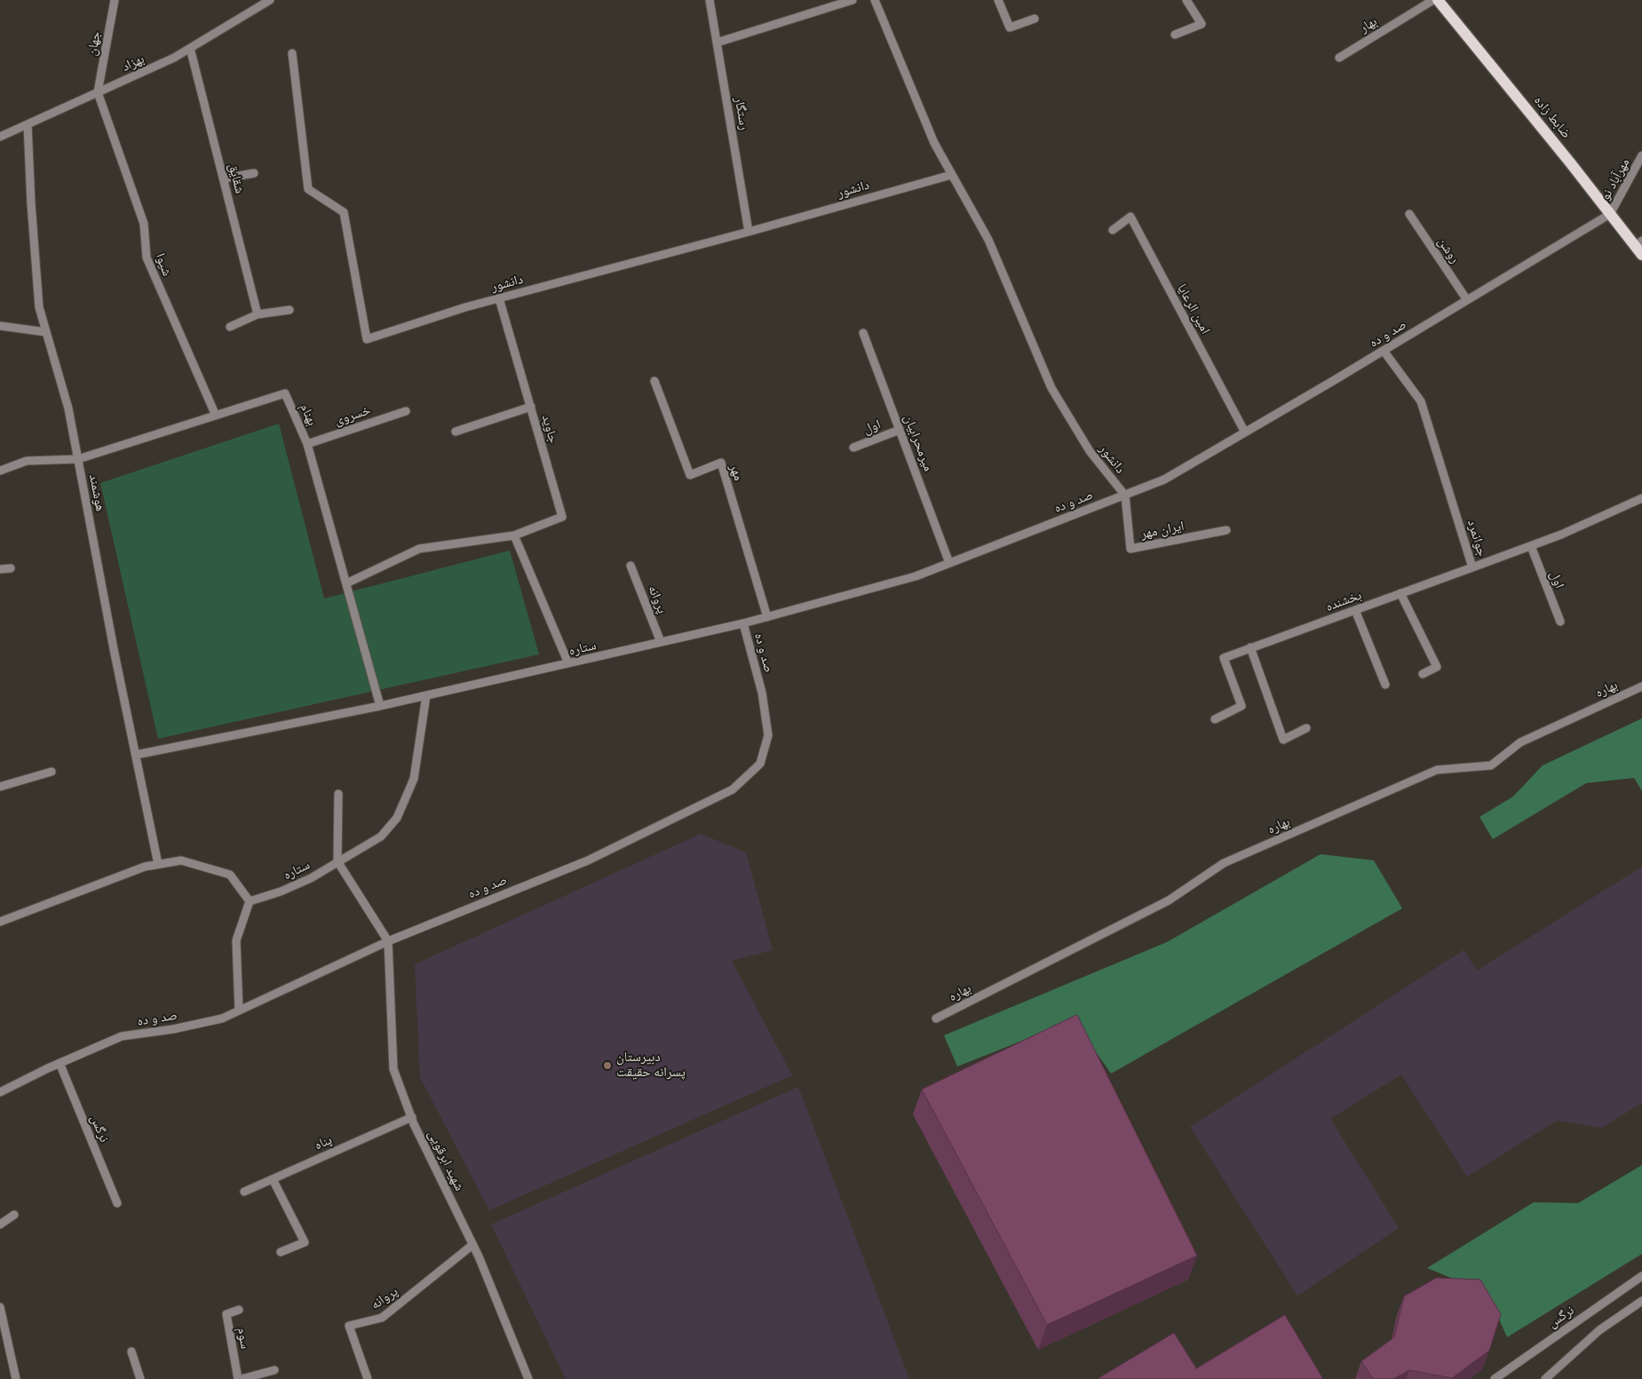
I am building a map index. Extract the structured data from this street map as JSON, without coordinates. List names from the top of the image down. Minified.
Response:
{"streets":{"main road":["ضابط زاده"],"street":["بهار","جهان","بهزاد","رستگار","شقایق","مهرآباد نو","دانشور","روشن","شیوا","امین الرعایا","صد و ده","بهنام","خسروی","اول","جاوید","میرمحرابیان","مهر","هوشمند","ایران مهر","جوانمرد","پروانه","بخشنده","ستاره","بهاره","نرگس","پناه","شهید ابرقویی","سوم"]},"crossings":[["جهان","بهزاد"],["جهان","شیوا"],["بهزاد","شقایق"],["بهزاد","شیوا"],["بهزاد","هوشمند"],["رستگار","دانشور"],["ضابط زاده","مهرآباد نو"],["ضابط زاده","صد و ده"],["مهرآباد نو","صد و ده"],["دانشور","صد و ده"],["دانشور","جاوید"],["دانشور","ایران مهر"],["روشن","صد و ده"],["شیوا","بهنام"],["امین الرعایا","صد و ده"],["صد و ده","میرمحرابیان"],["صد و ده","مهر"],["صد و ده","ایران مهر"],["صد و ده","جوانمرد"],["صد و ده","ستاره"],["صد و ده","نرگس"],["صد و ده","شهید ابرقویی"],["بهنام","خسروی"],["بهنام","جاوید"],["بهنام","هوشمند"],["بهنام","ستاره"],["اول","میرمحرابیان"],["اول","جوانمرد"],["هوشمند","ستاره"],["جوانمرد","بخشنده"],["پروانه","ستاره"],["پروانه","شهید ابرقویی"],["پناه","شهید ابرقویی"]],"places":["دبیرستان پسرانه حقیقت"]}
